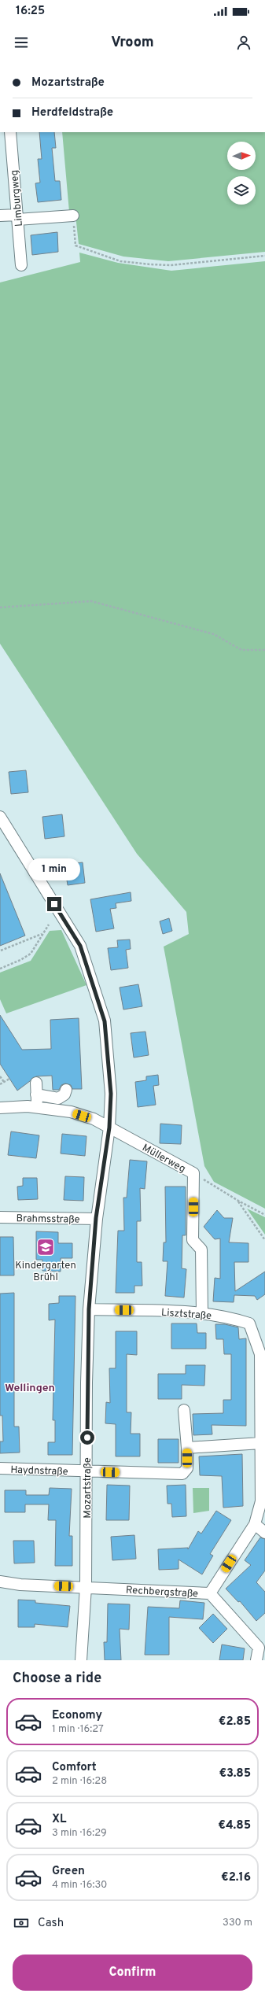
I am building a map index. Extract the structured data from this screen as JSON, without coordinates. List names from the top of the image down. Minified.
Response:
{"streets":{"street":["Limburgweg","Müllerweg","Brahmsstraße","Lisztstraße","Haydnstraße","Mozartstraße","Rechbergstraße"]},"crossings":[["Müllerweg","Lisztstraße"],["Müllerweg","Mozartstraße"],["Brahmsstraße","Mozartstraße"],["Lisztstraße","Mozartstraße"],["Lisztstraße","Rechbergstraße"],["Haydnstraße","Mozartstraße"],["Mozartstraße","Rechbergstraße"]],"districts":["Wellingen"],"places":{"school or university":["Kindergarten Brühl"]},"north":"right","page":{"status":"16:25","header":"Vroom","banner":["Mozartstraße","Herdfeldstraße"],"bubble":"1 min","heading":"Choose a ride","list":[{"name":"Economy","note":"1 min · 16:27","value":"€2.85"},{"name":"Comfort","note":"2 min · 16:28","value":"€3.85"},{"name":"XL","note":"3 min · 16:29","value":"€4.85"},{"name":"Green","note":"4 min · 16:30","value":"€2.16"}],"pay":["Cash","330 m"],"buttons":"Confirm"}}
